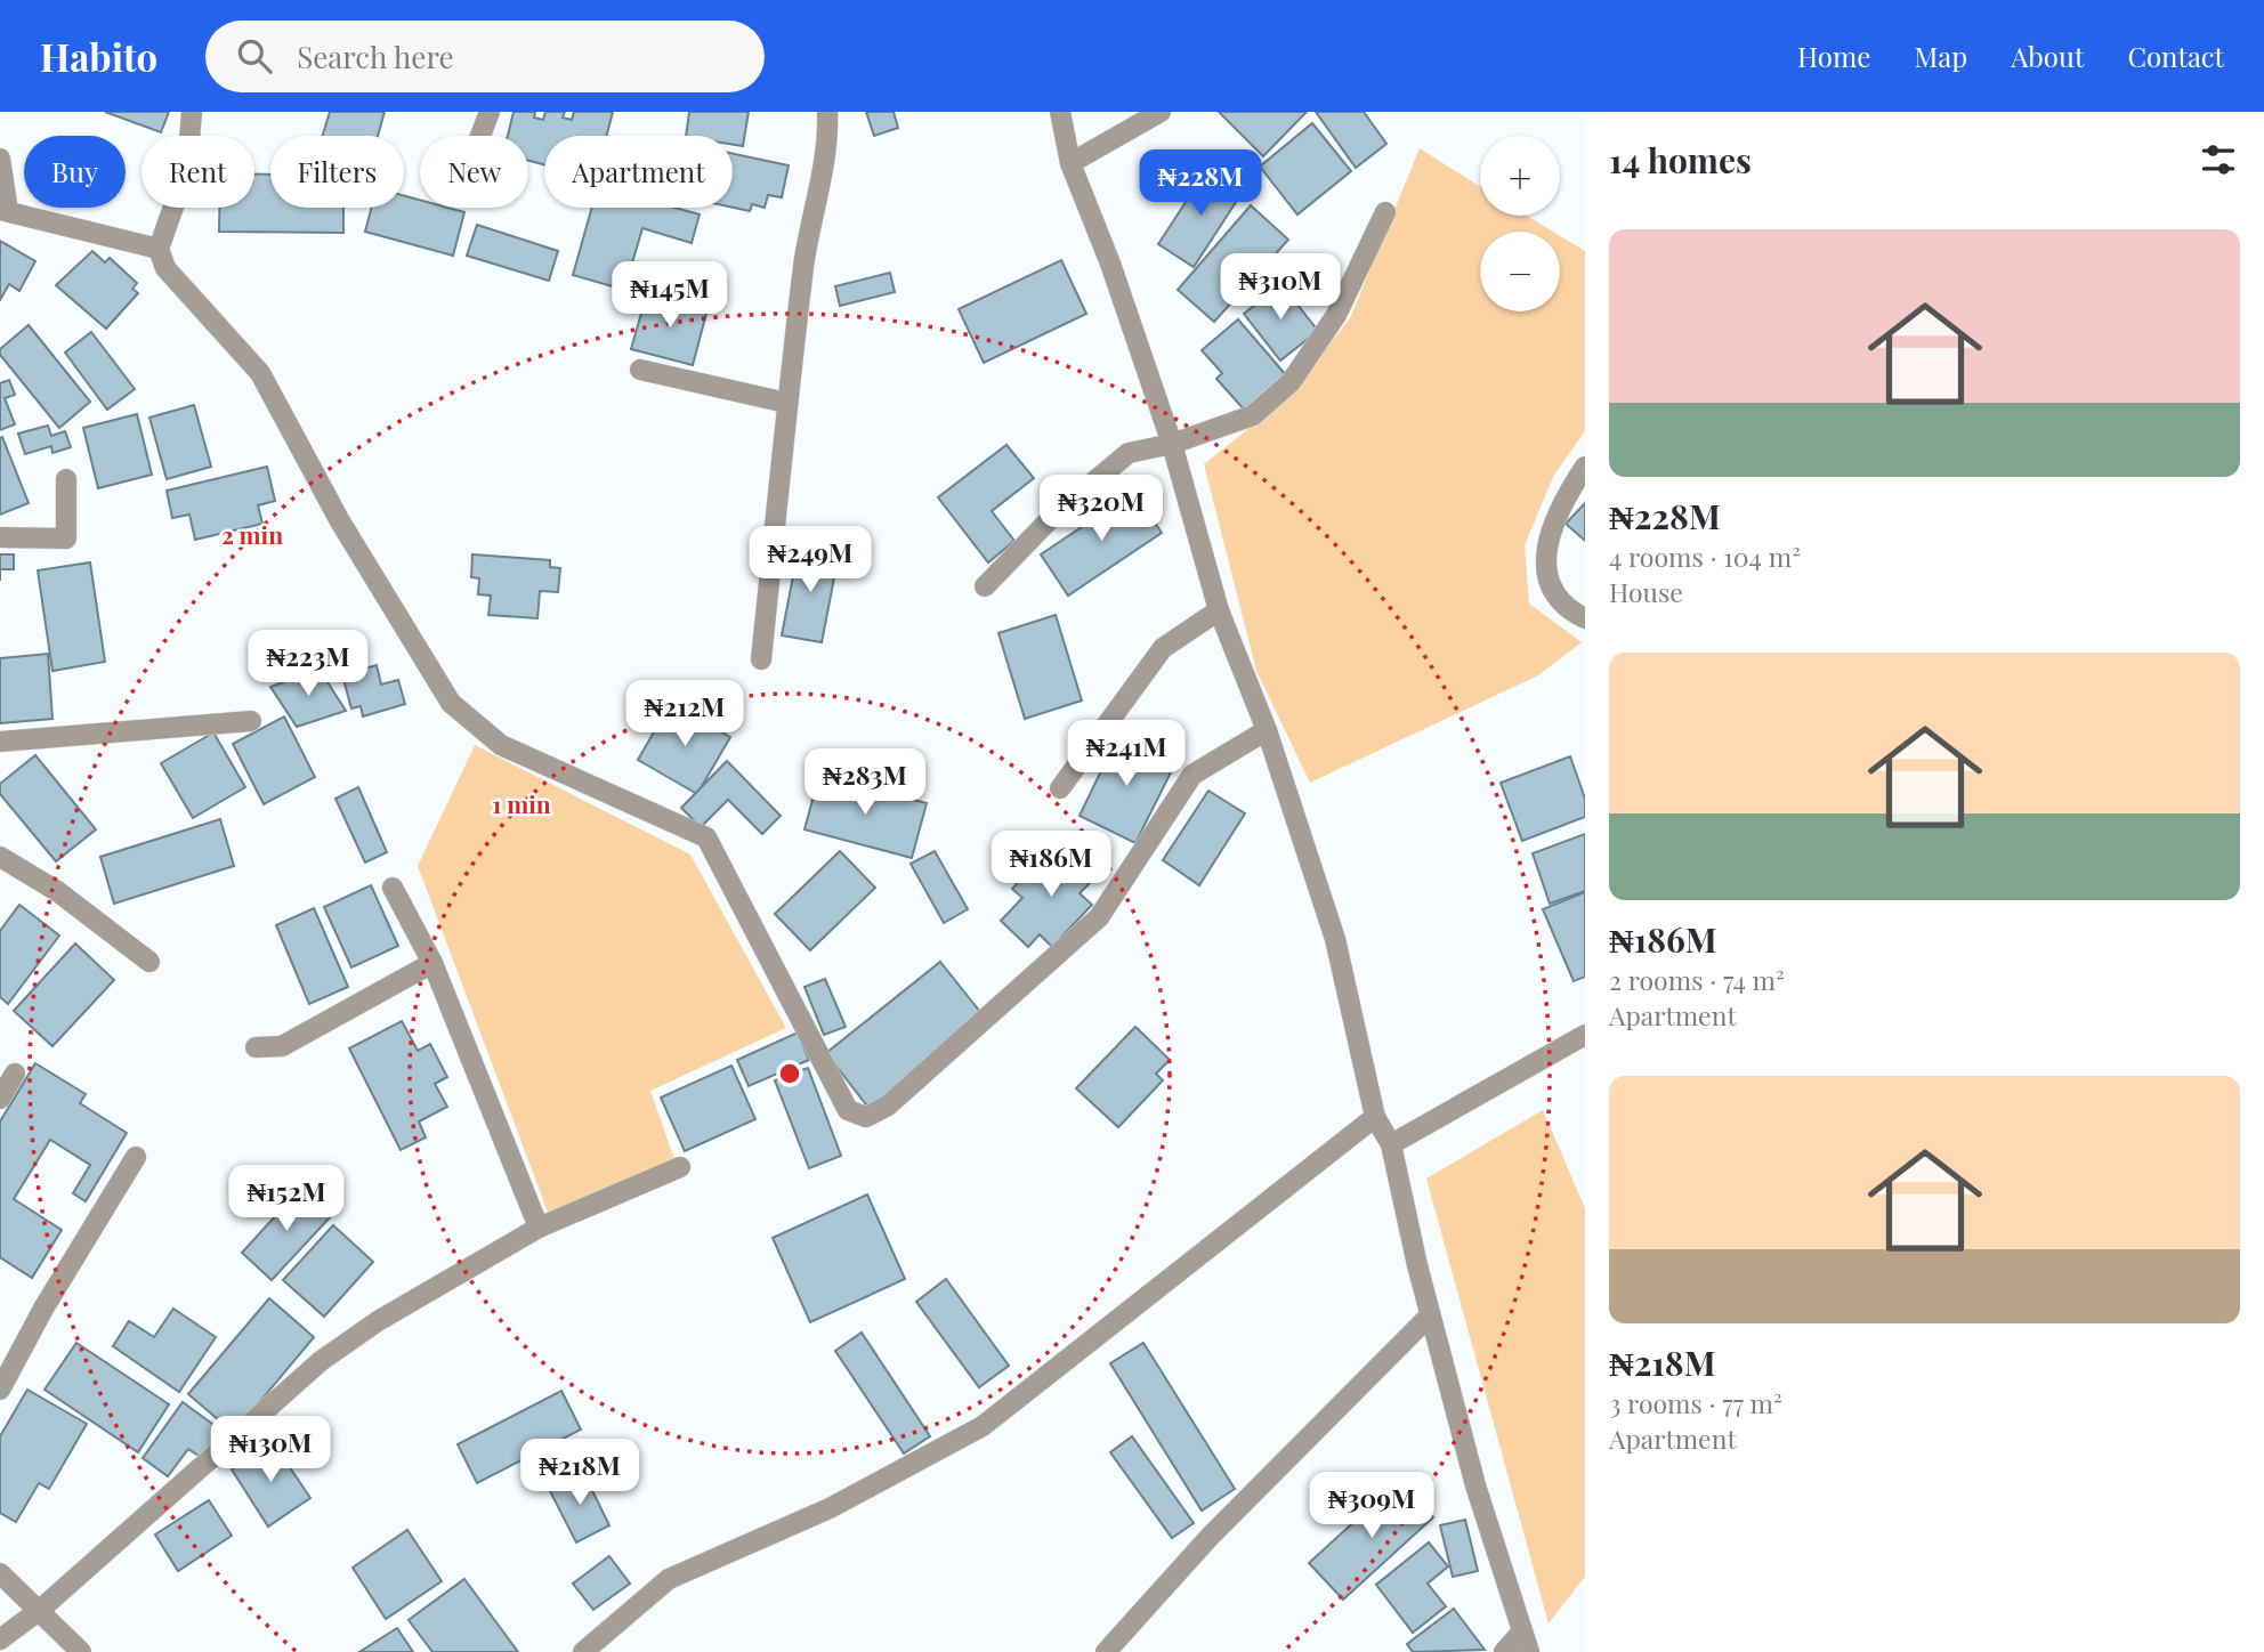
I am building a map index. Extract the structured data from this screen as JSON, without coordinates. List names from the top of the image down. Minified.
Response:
{"page":{"header":"Habito","search":"Search here","nav":["Home","Map","About","Contact"],"heading":"14 homes","map_buttons":["+","−"],"chip":["Buy","Rent","Filters","New","Apartment"],"price":["₦228M","₦310M","₦145M","₦320M","₦249M","₦223M","₦212M","₦241M","₦283M","₦186M","₦152M","₦130M","₦218M","₦309M"],"list":[{"name":"₦228M","note":"4 rooms · 104 m² · House"},{"name":"₦186M","note":"2 rooms · 74 m² · Apartment"},{"name":"₦218M","note":"3 rooms · 77 m² · Apartment"}]},"rings":["2 min","1 min"]}
